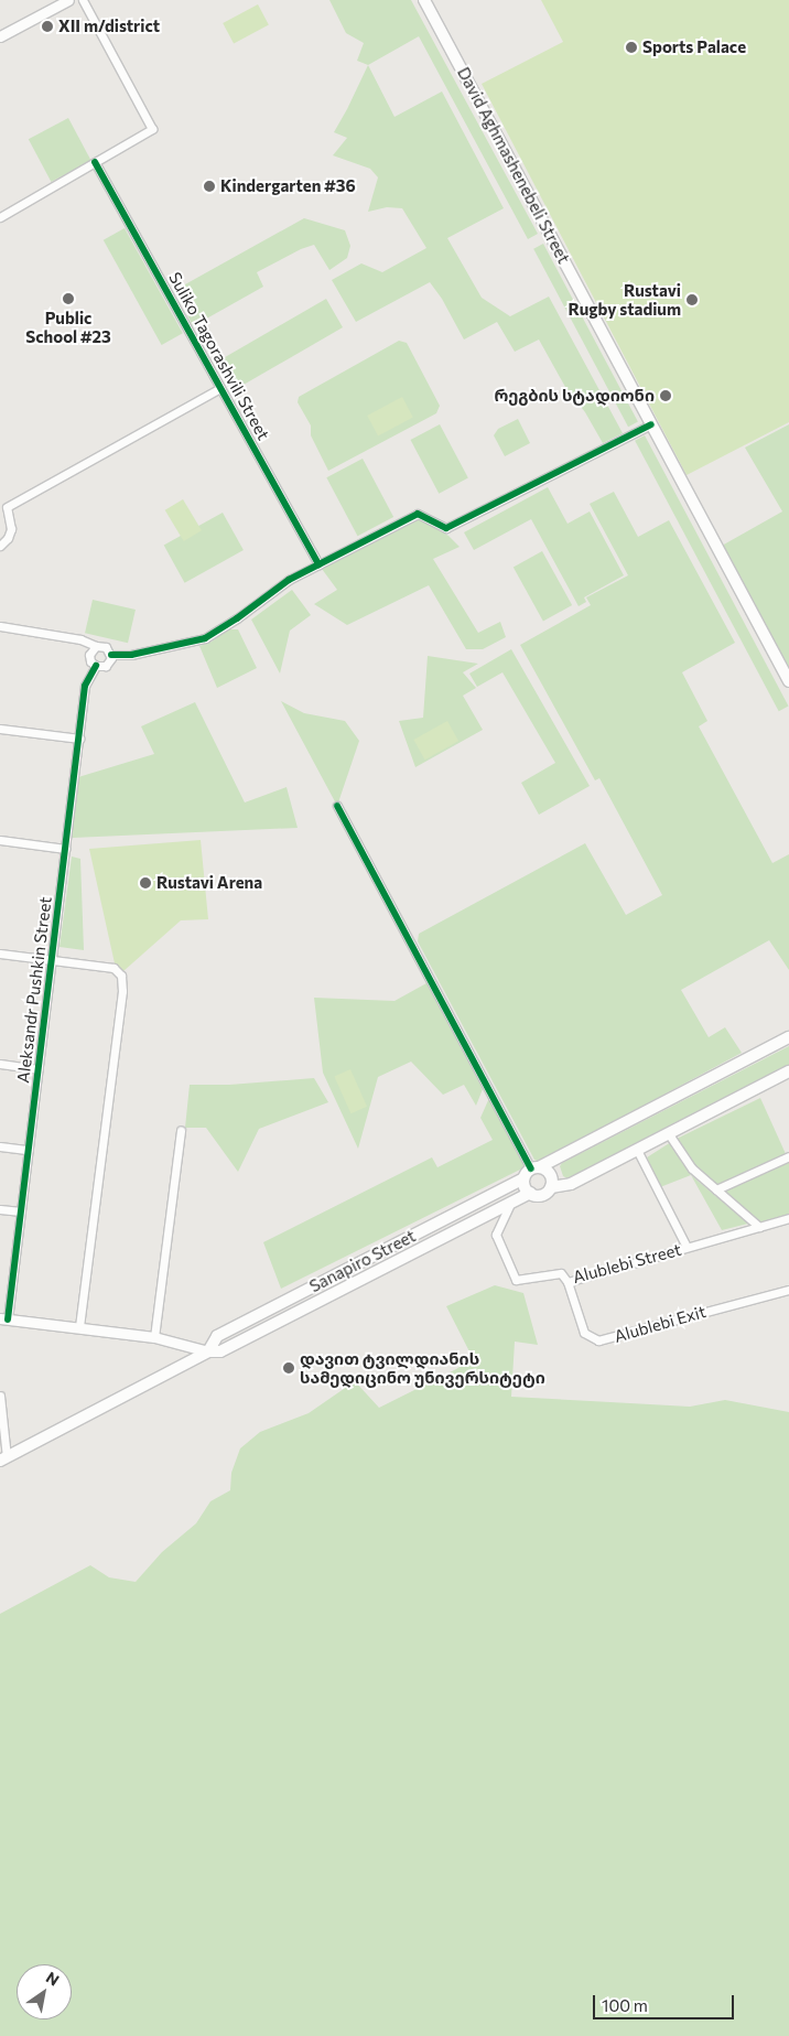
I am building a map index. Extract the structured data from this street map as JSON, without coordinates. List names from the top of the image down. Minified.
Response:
{"streets":{"main road":["David Aghmashenebeli Street","Sanapiro Street"],"street":["Suliko Tagorashvili Street","Aleksandr Pushkin Street","Alublebi Street","Alublebi Exit"]},"crossings":[["Sanapiro Street","Alublebi Street"],["Alublebi Street","Alublebi Exit"]],"places":["XII m/district","Sports Palace","Kindergarten #36","Public School #23","Rustavi Rugby stadium","რეგბის სტადიონი","Rustavi Arena","დავით ტვილდიანის სამედიცინო უნივერსიტეტი"],"scale_bar":"100 m","north":"top right"}
